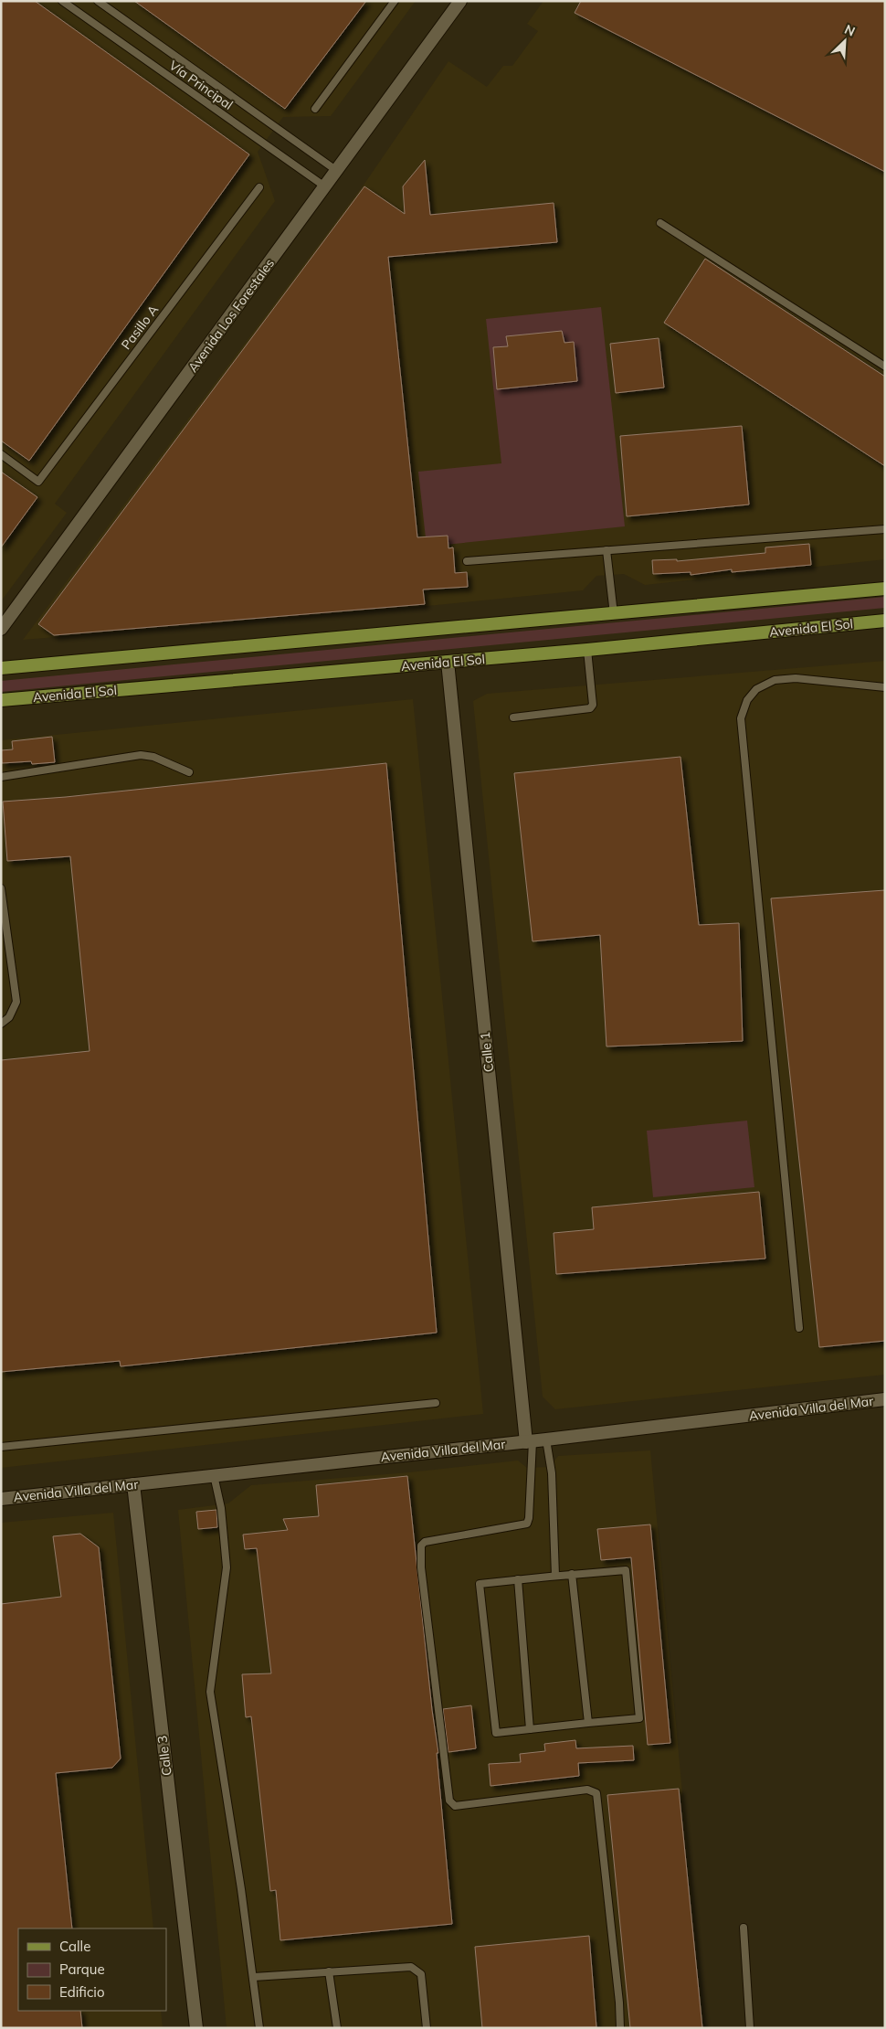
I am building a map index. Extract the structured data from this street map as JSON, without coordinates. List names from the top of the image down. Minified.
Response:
{"streets":{"main road":["Avenida El Sol"],"street":["Avenida Los Forestales","Calle 1","Avenida Villa del Mar","Calle 3"],"lane":["Vía Principal","Pasillo A"]},"crossings":[["Vía Principal","Avenida Los Forestales"],["Avenida El Sol","Calle 1"],["Calle 1","Avenida Villa del Mar"],["Avenida Villa del Mar","Calle 3"]],"legend":["Calle","Parque","Edificio"],"north":"top right"}
